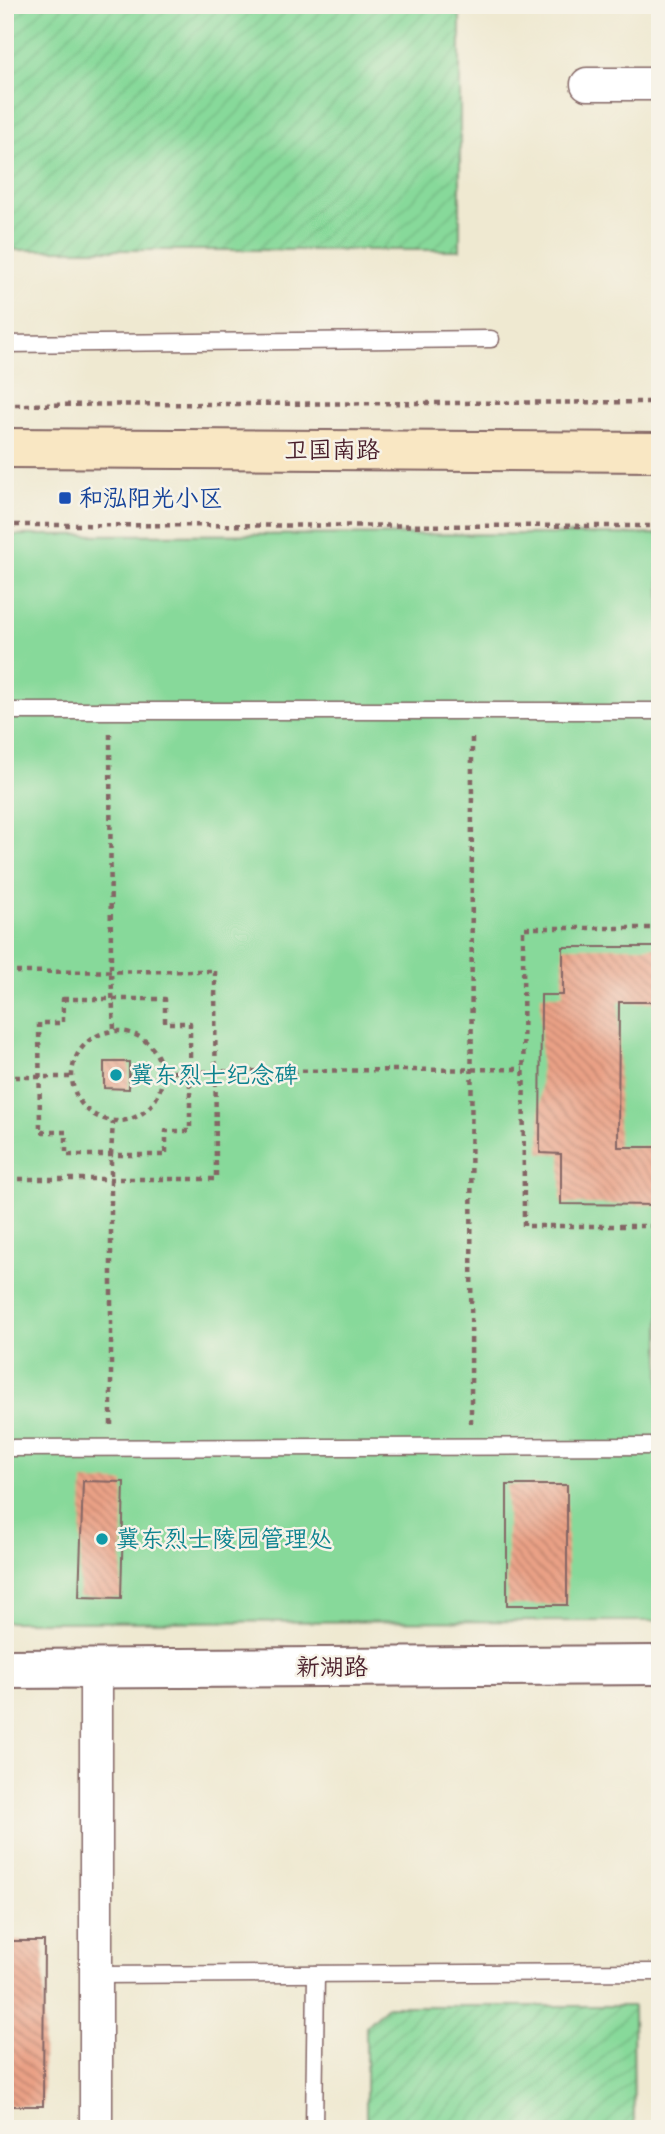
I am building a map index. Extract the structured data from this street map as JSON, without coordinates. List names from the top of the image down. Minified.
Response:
{"streets":{"main road":["卫国南路"],"street":["新湖路"]},"places":{"transit":["和泓阳光小区"],"other":["冀东烈士纪念碑","冀东烈士陵园管理处"]}}
